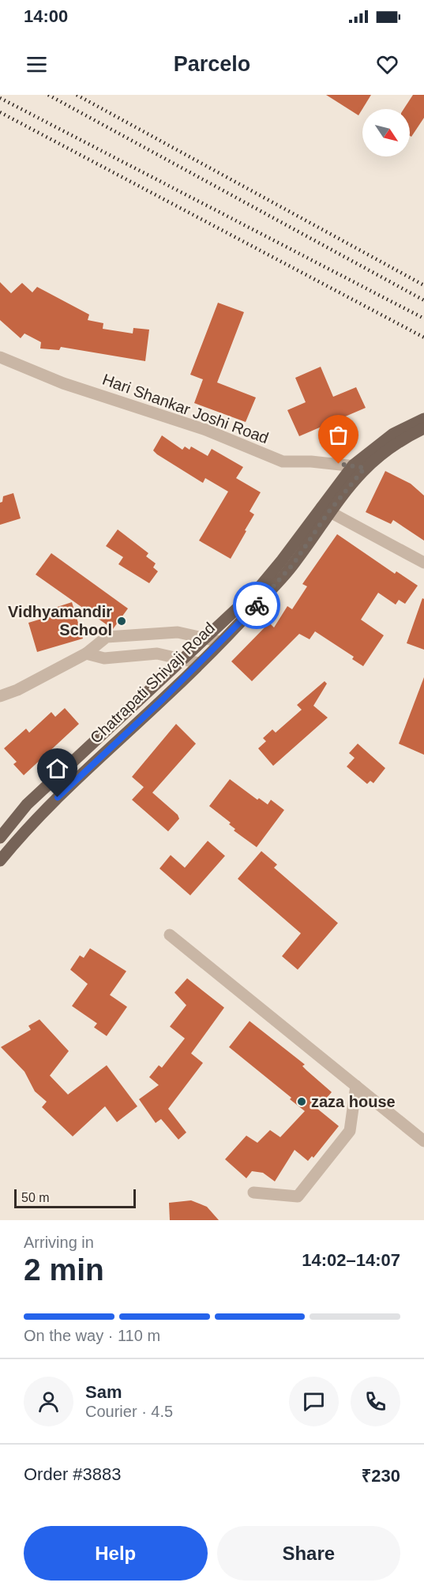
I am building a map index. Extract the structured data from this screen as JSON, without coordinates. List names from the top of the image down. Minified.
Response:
{"streets":{"main road":["Chatrapati Shivaji Road"],"street":["Hari Shankar Joshi Road"]},"places":["Vidhyamandir School","zaza house"],"scale_bar":"50 m","north":"bottom right","page":{"status":"14:00","header":"Parcelo","scale":"50 m","heading":["2 min","Arriving in","14:02–14:07"],"panel":["Sam","Courier · 4.5","Order #3883","₹230"],"bar":"On the way · 110 m","buttons":["Help","Share"]}}
